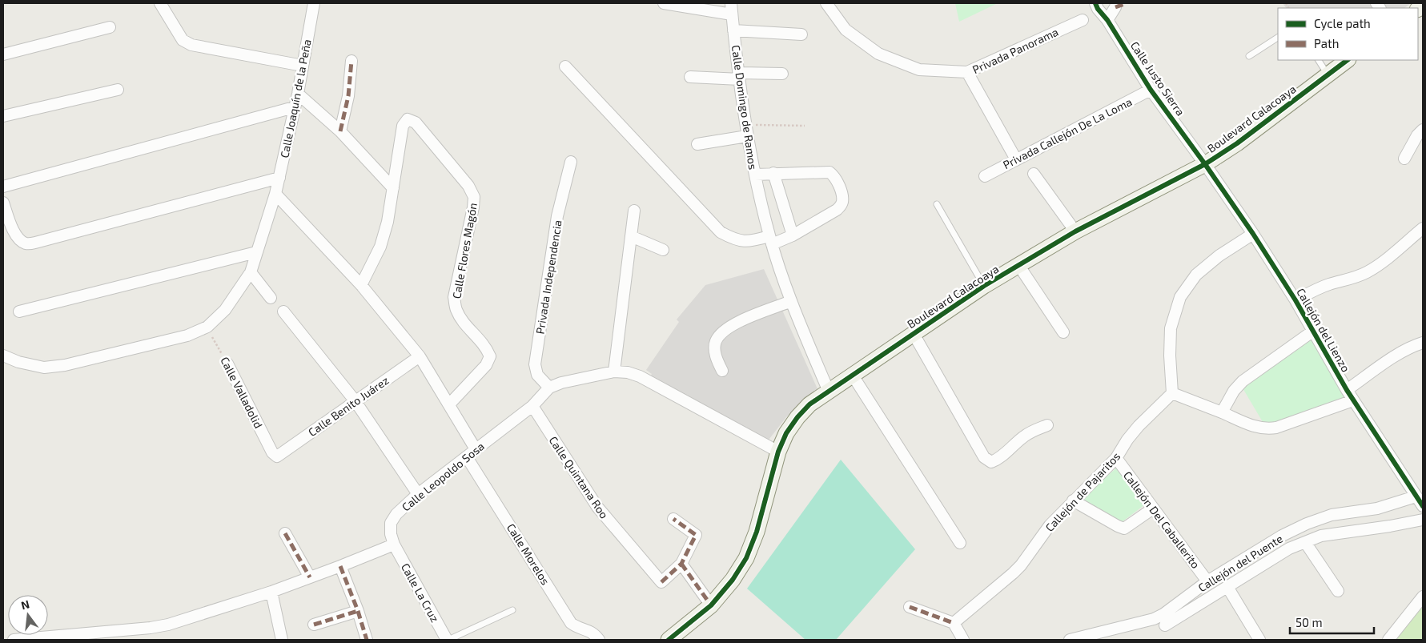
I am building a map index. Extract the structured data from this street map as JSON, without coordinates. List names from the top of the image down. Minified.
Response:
{"streets":{"street":["Privada Panorama","Calle Justo Sierra","Calle Joaquín de la Peña","Calle Domingo de Ramos","Boulevard Calacoaya","Privada Callejón De La Loma","Calle Flores Magón","Privada Independencia","Callejón del Lienzo","Calle Valladolid","Calle Benito Juárez","Calle Leopoldo Sosa","Calle Quintana Roo","Callejón de Pajaritos","Callejón Del Caballerito","Calle Morelos","Callejón del Puente","Calle La Cruz"]},"crossings":[["Calle Justo Sierra","Boulevard Calacoaya"],["Calle Justo Sierra","Privada Callejón De La Loma"],["Calle Justo Sierra","Callejón del Lienzo"],["Calle Joaquín de la Peña","Calle Valladolid"],["Calle Domingo de Ramos","Boulevard Calacoaya"],["Boulevard Calacoaya","Callejón del Lienzo"],["Boulevard Calacoaya","Calle Leopoldo Sosa"],["Privada Independencia","Calle Leopoldo Sosa"],["Callejón del Lienzo","Callejón del Puente"],["Calle Valladolid","Calle Benito Juárez"],["Calle Leopoldo Sosa","Calle Quintana Roo"],["Calle Leopoldo Sosa","Calle Morelos"],["Calle Leopoldo Sosa","Calle La Cruz"],["Callejón de Pajaritos","Callejón Del Caballerito"],["Callejón Del Caballerito","Callejón del Puente"]],"legend":["Cycle path","Path"],"scale_bar":"50 m","north":"top"}
